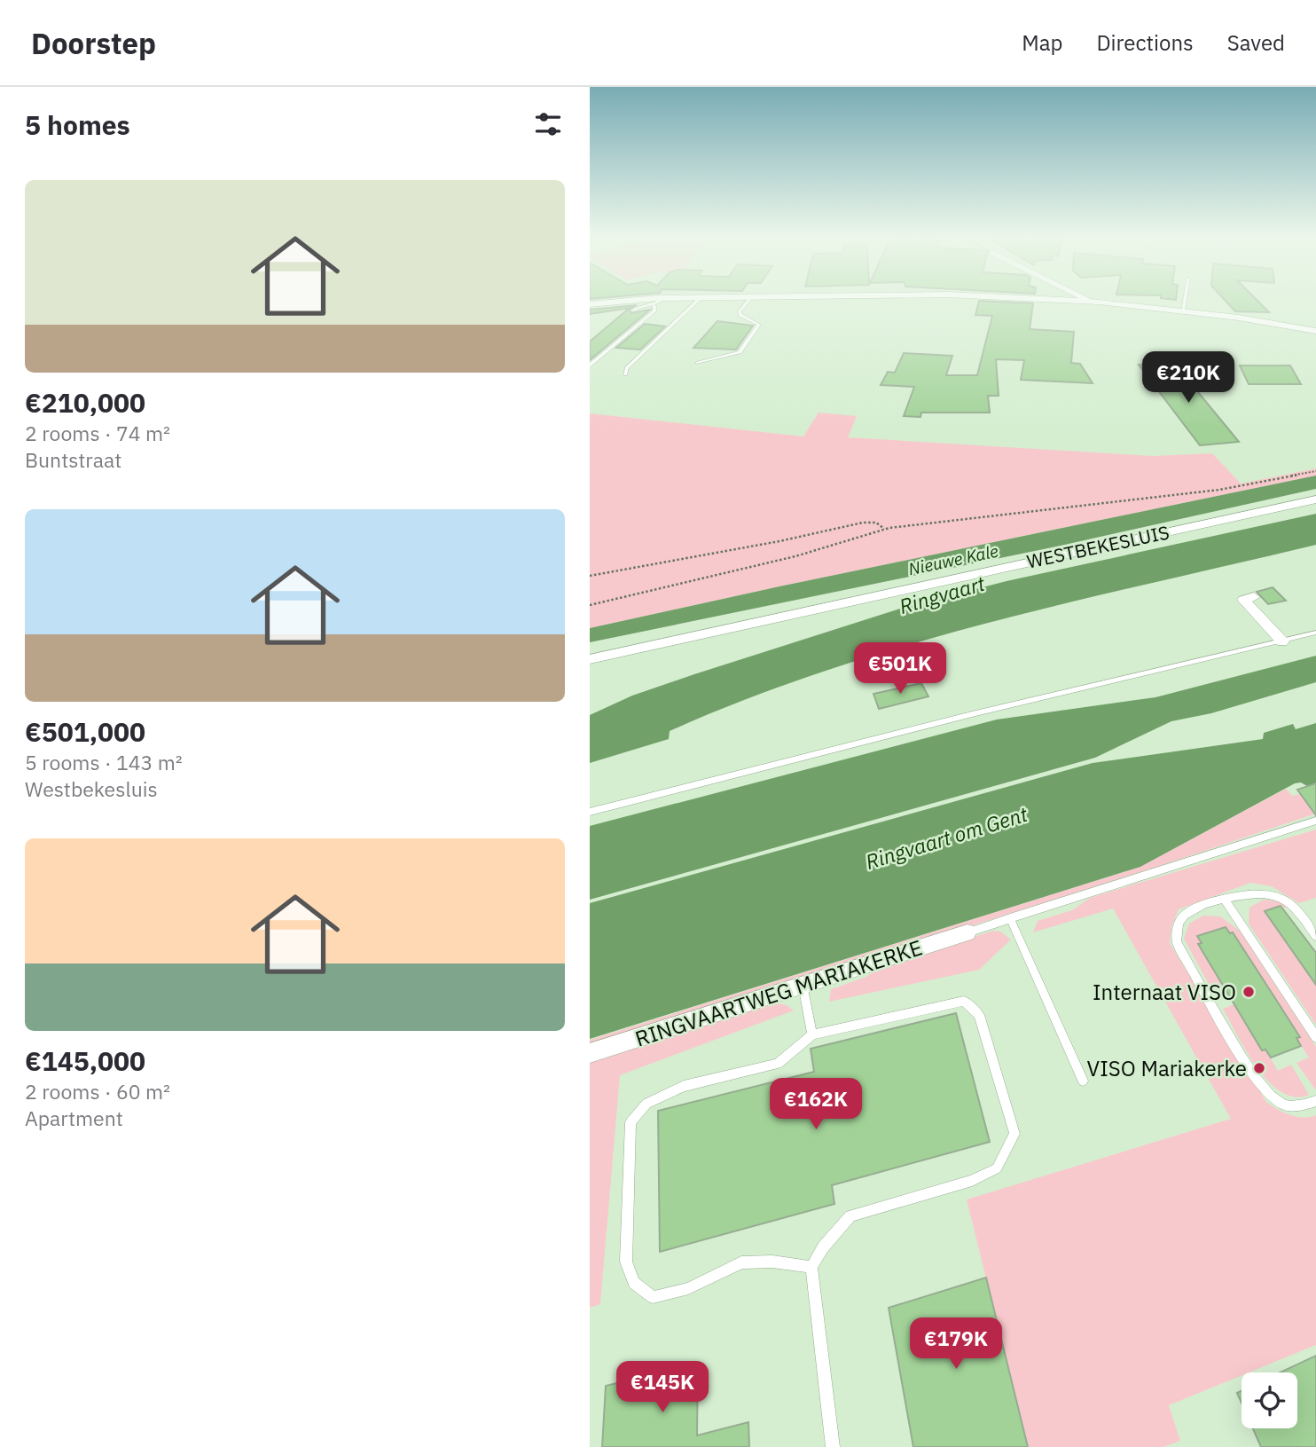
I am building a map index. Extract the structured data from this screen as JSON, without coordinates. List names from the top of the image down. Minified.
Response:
{"streets":{"street":["WESTBEKESLUIS","RINGVAARTWEG MARIAKERKE"]},"water":["Nieuwe Kale","Ringvaart","Ringvaart om Gent"],"places":["Internaat VISO","VISO Mariakerke"],"page":{"header":"Doorstep","nav":["Map","Directions","Saved"],"heading":"5 homes","list":[{"name":"€210,000","note":"2 rooms · 74 m² · Buntstraat"},{"name":"€501,000","note":"5 rooms · 143 m² · Westbekesluis"},{"name":"€145,000","note":"2 rooms · 60 m² · Apartment"}],"price":["€210K","€501K","€162K","€179K","€145K"]}}
